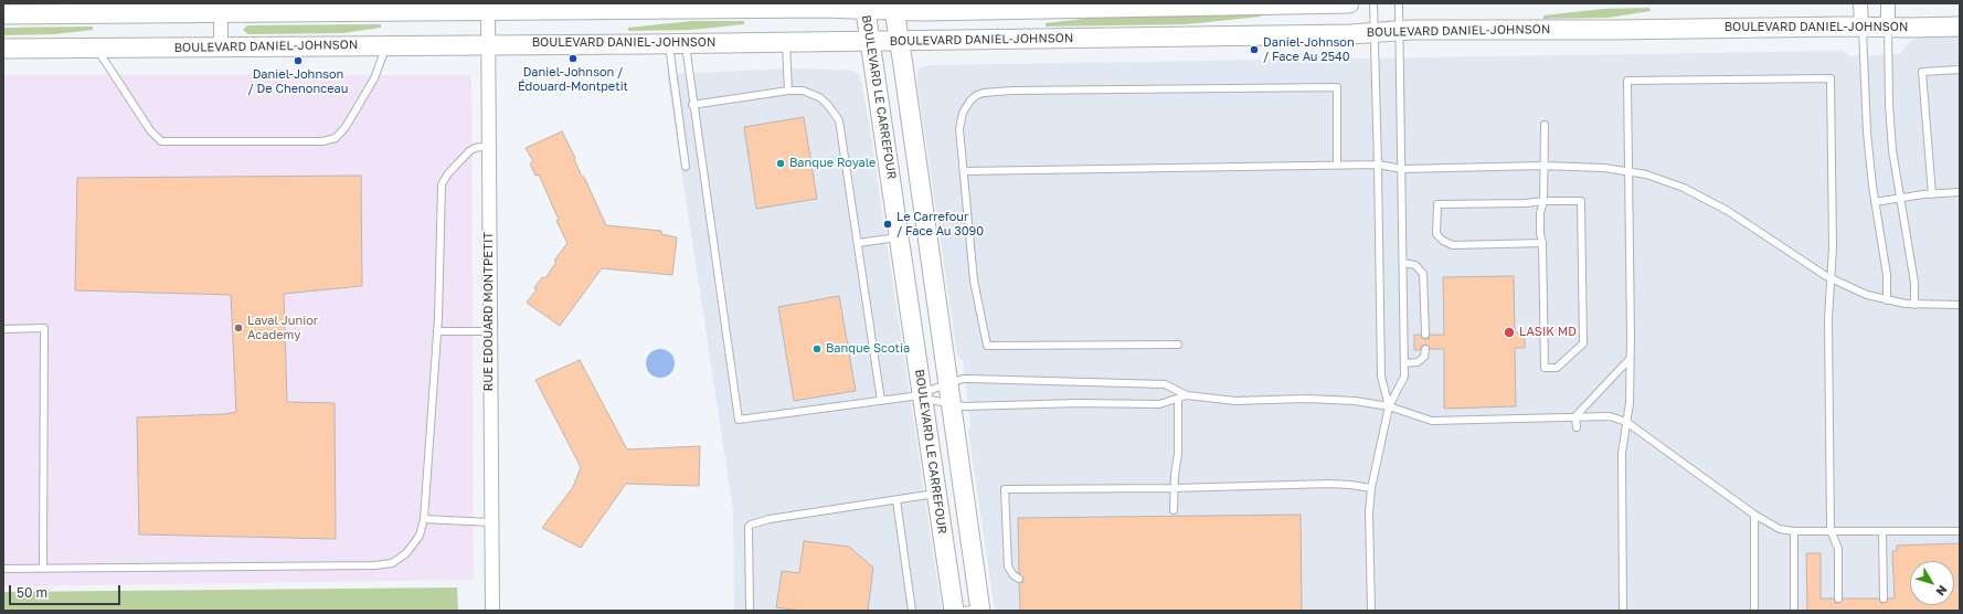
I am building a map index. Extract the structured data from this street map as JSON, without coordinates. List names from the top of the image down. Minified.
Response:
{"streets":{"street":["BOULEVARD DANIEL-JOHNSON","BOULEVARD LE CARREFOUR","RUE EDOUARD MONTPETIT"]},"crossings":[["BOULEVARD DANIEL-JOHNSON","BOULEVARD LE CARREFOUR"],["BOULEVARD DANIEL-JOHNSON","RUE EDOUARD MONTPETIT"]],"places":["Daniel-Johnson / Face Au 2540","Daniel-Johnson / Édouard-Montpetit","Daniel-Johnson / De Chenonceau","Banque Royale","Le Carrefour / Face Au 3090","Laval Junior Academy","LASIK MD","Banque Scotia"],"scale_bar":"50 m","north":"bottom right"}
